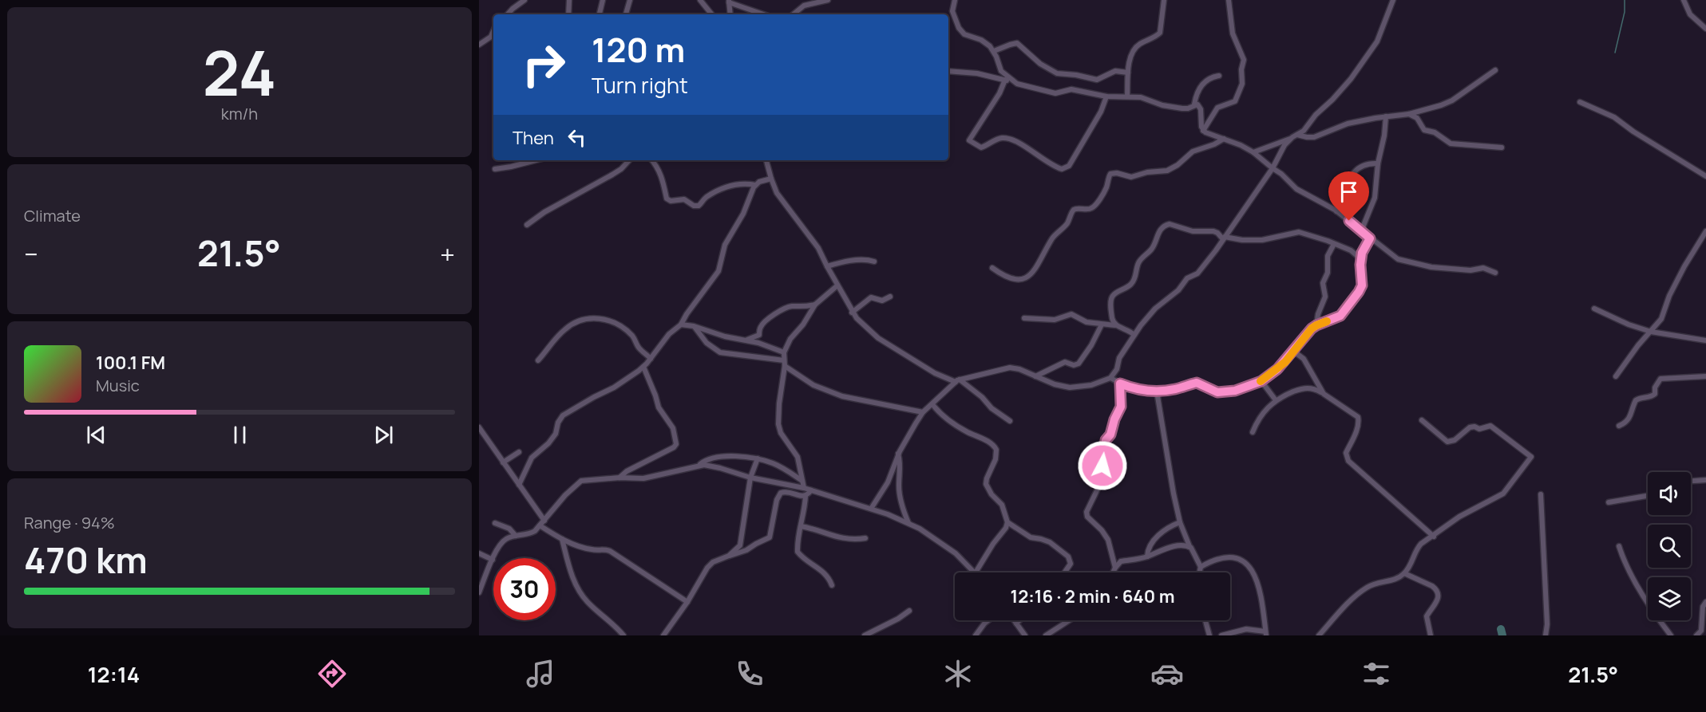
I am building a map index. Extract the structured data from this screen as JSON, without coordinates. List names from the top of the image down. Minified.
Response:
{"page":{"tile":[["24","km/h"],"Climate",["Range · 94%","470 km"]],"turn":["120 m","Turn right"],"then":"Then","heat":["−","21.5°","+"],"song":["100.1 FM","Music"],"limit":"30","trip":"12:16 · 2 min · 640 m","tabs":["12:14","21.5°"]}}
